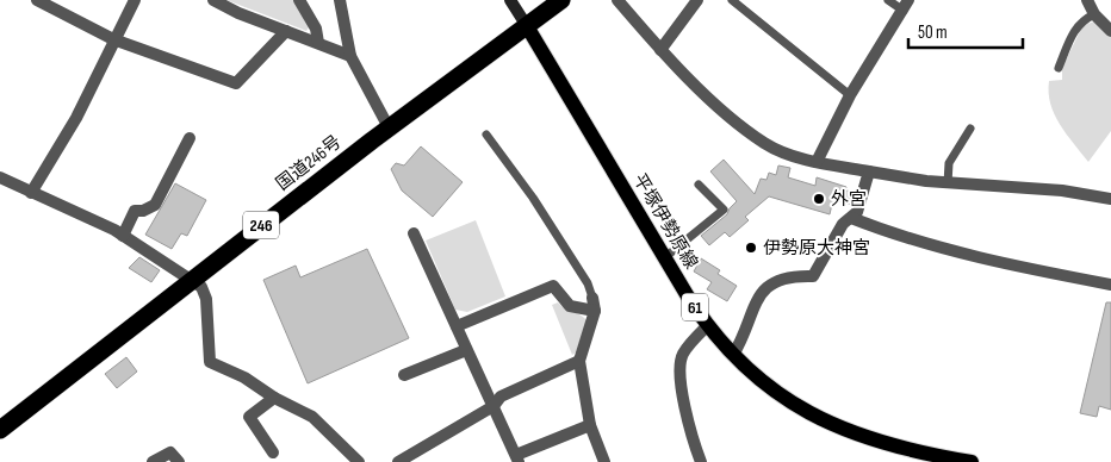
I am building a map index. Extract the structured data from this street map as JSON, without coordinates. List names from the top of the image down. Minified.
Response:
{"streets":{"highway":["国道246号","246"],"main road":["平塚伊勢原線","61"]},"crossings":[["国道246号","平塚伊勢原線"]],"places":["外宮","伊勢原大神宮"],"scale_bar":"50 m"}
